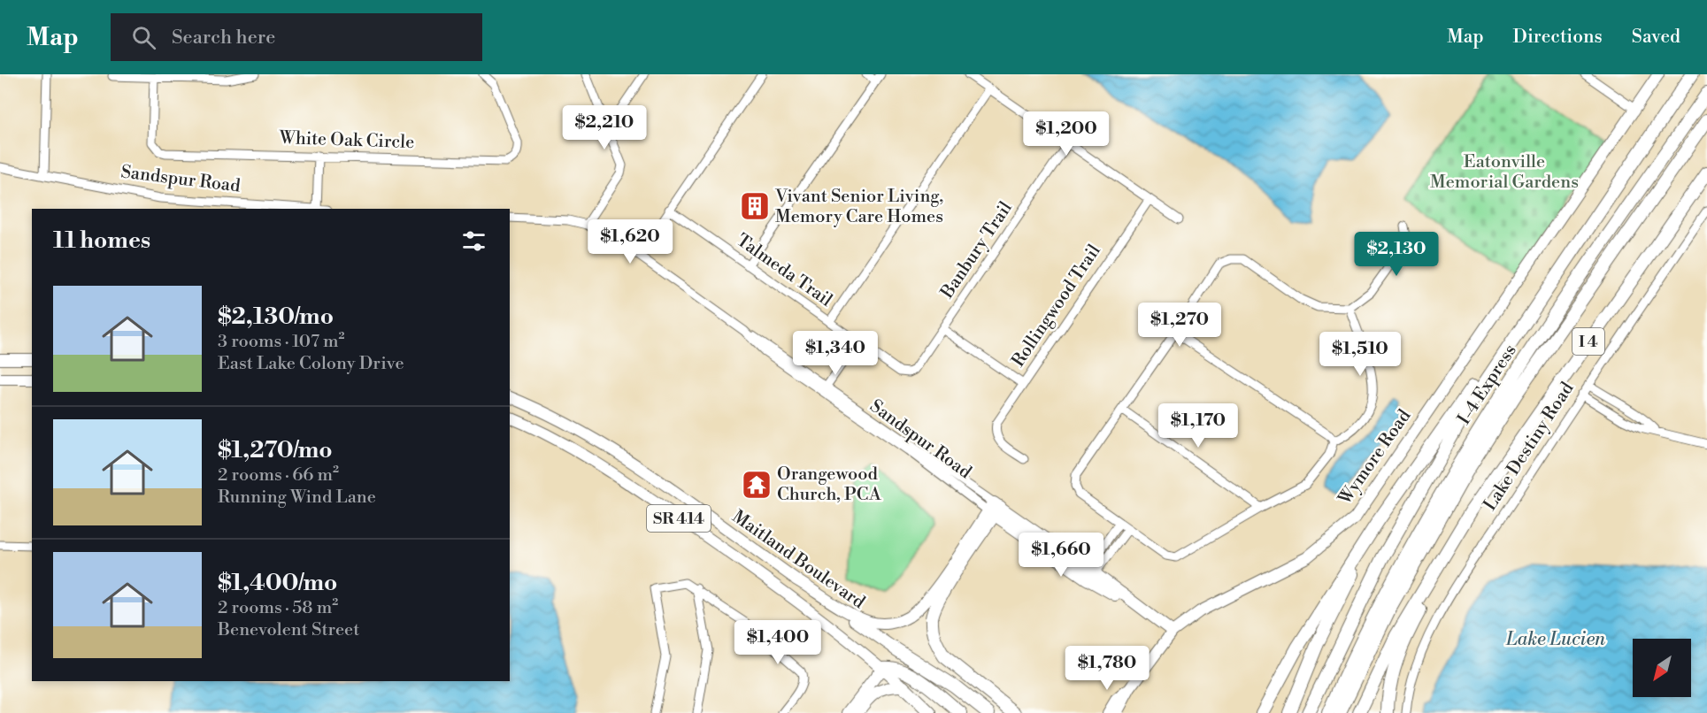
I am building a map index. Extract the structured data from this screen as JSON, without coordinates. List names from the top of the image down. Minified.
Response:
{"streets":{"highway":["I 4","I-4 Express","SR 414","Maitland Boulevard"],"main road":["Sandspur Road","Wymore Road"],"street":["White Oak Circle","Banbury Trail","Talmeda Trail","Rollingwood Trail","Lake Destiny Road"]},"crossings":[["Sandspur Road","Wymore Road"],["Banbury Trail","Talmeda Trail"]],"water":["Lake Lucien"],"parks":["Eatonville Memorial Gardens"],"places":{"building":["Vivant Senior Living, Memory Care Homes"],"temple":["Orangewood Church, PCA"]},"north":"bottom left","page":{"header":"Map","search":"Search here","nav":["Map","Directions","Saved"],"price":["$2,210","$1,200","$1,620","$2,130","$1,270","$1,340","$1,510","$1,170","$1,660","$1,400","$1,780"],"heading":"11 homes","list":[{"name":"$2,130/mo","note":"3 rooms · 107 m² · East Lake Colony Drive"},{"name":"$1,270/mo","note":"2 rooms · 66 m² · Running Wind Lane"},{"name":"$1,400/mo","note":"2 rooms · 58 m² · Benevolent Street"}]}}
